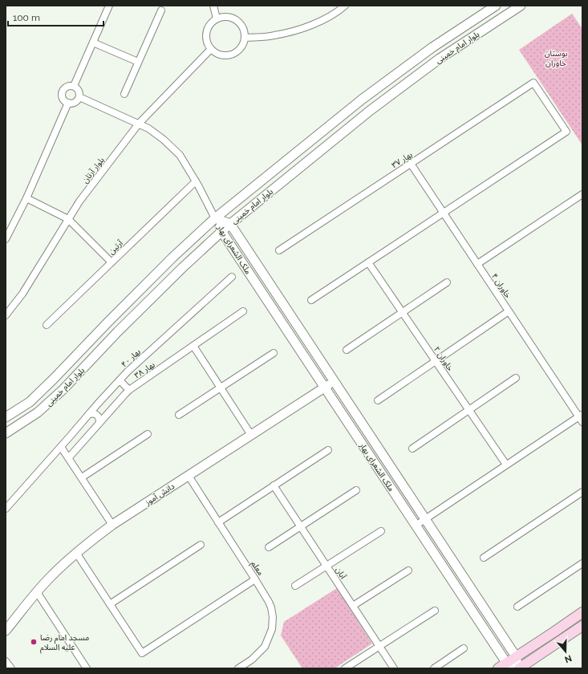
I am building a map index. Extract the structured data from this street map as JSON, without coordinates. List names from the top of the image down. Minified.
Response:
{"streets":{"street":["بلوار امام خمینی","بهار ۳۷","بلوار آرتان","آرتین","ملک الشعرای بهار","خاوران ۴","بهار ۴۰","خاوران ۲","بهار ۳۸","دانش آموز","معلم","آبان"]},"crossings":[["بلوار امام خمینی","ملک الشعرای بهار"],["بهار ۳۷","خاوران ۴"],["ملک الشعرای بهار","دانش آموز"],["دانش آموز","معلم"]],"parks":["بوستان خاوران"],"places":["مسجد امام رضا علیه السلام"],"scale_bar":"100 m","north":"bottom"}
